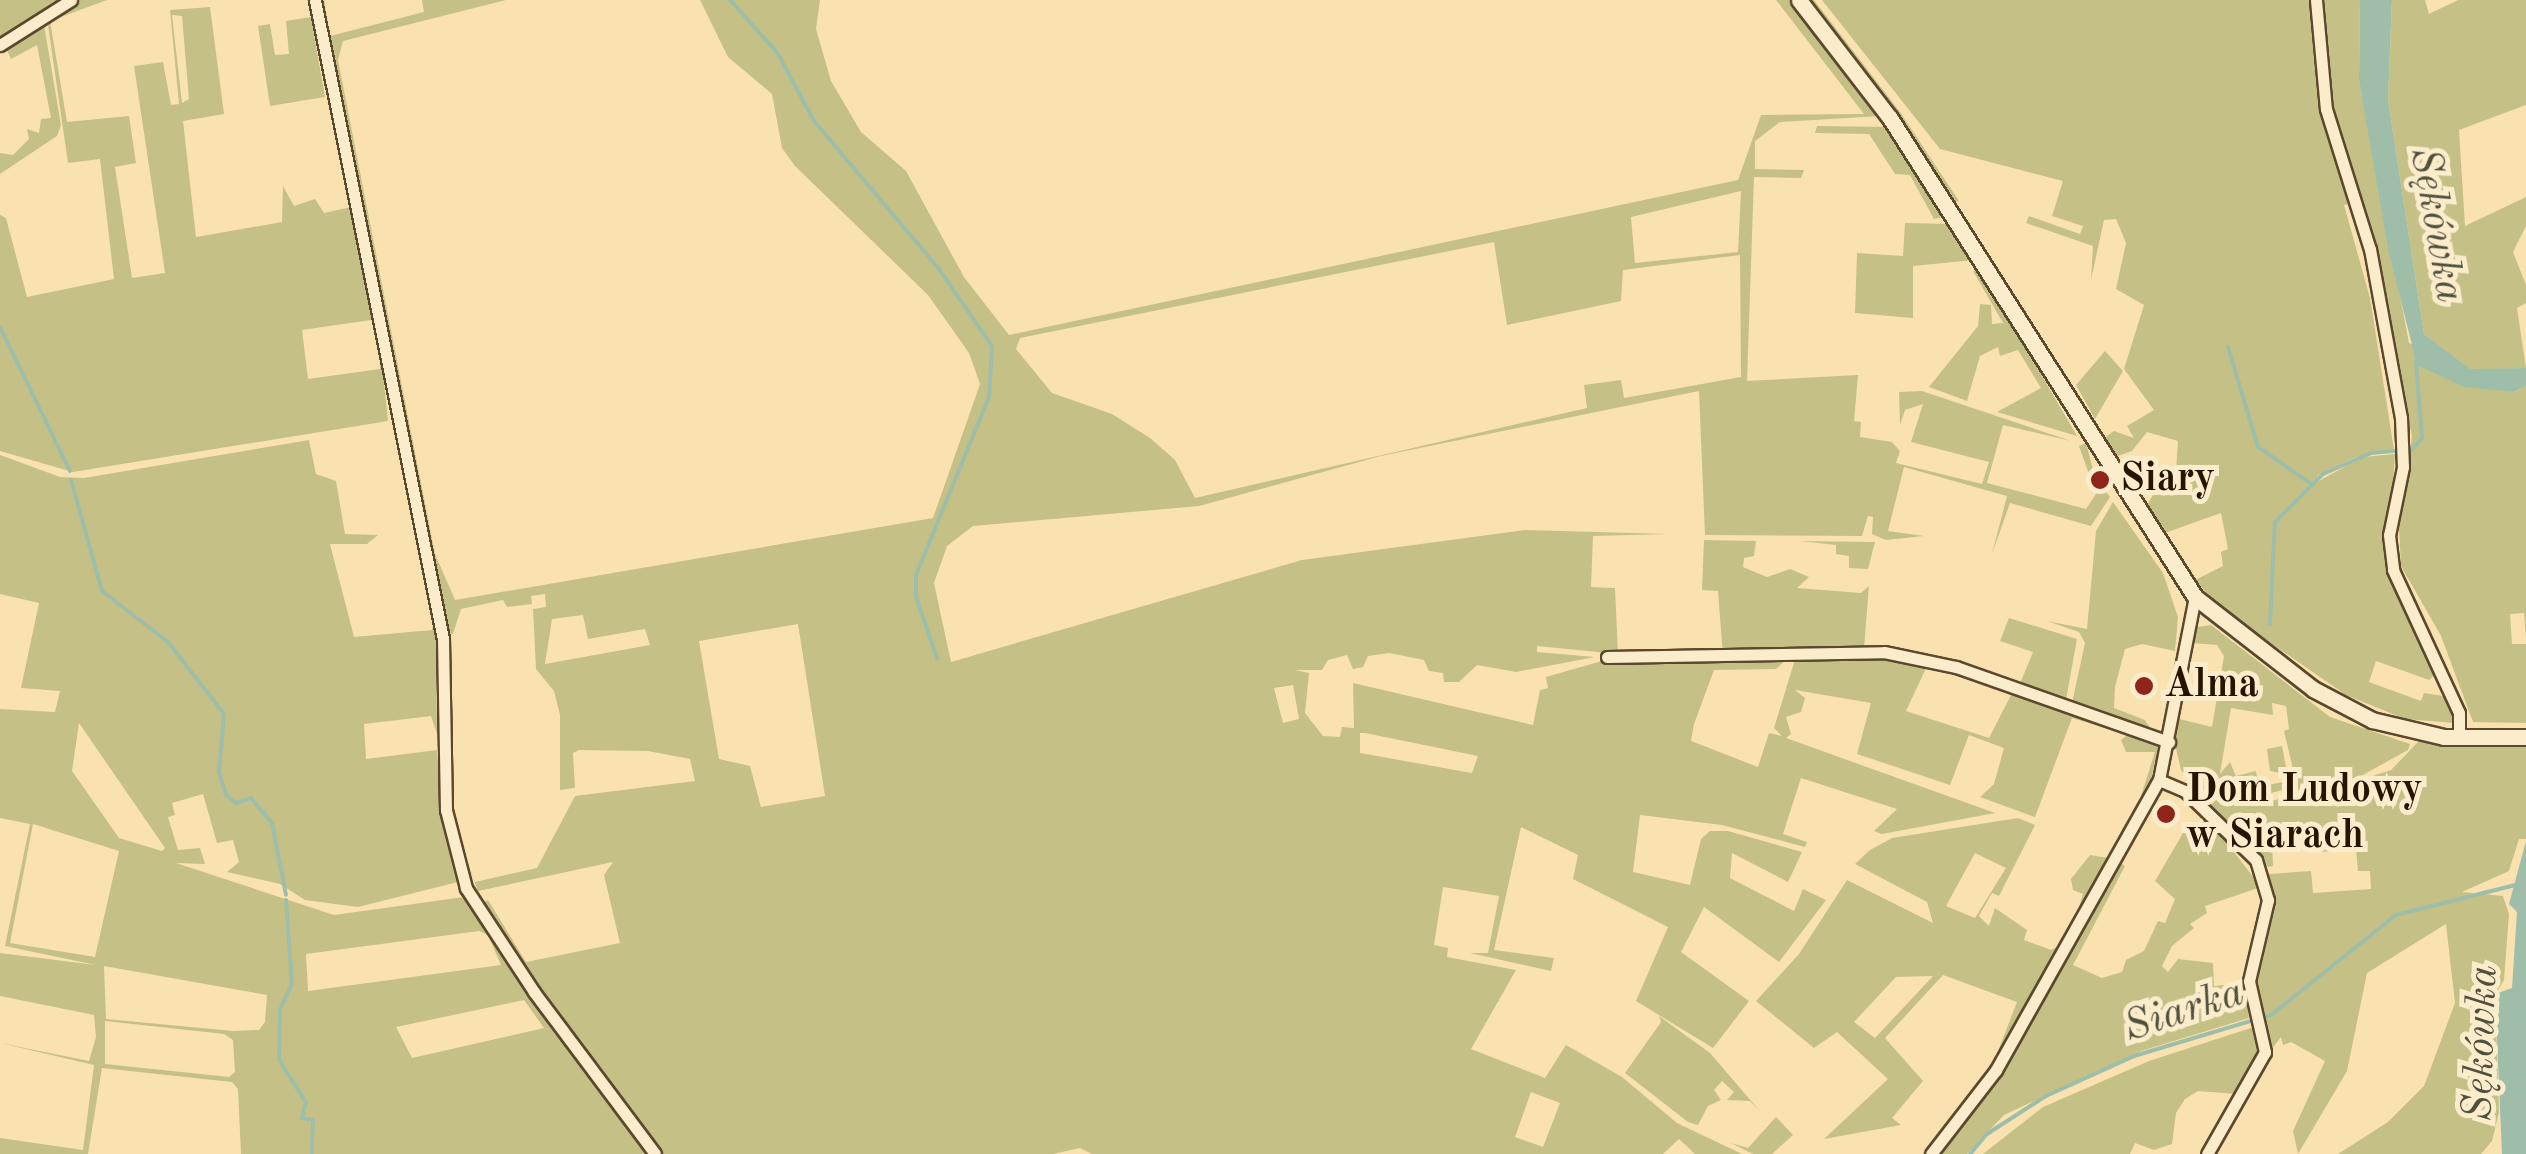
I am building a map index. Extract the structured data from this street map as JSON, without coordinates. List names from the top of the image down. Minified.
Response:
{"water":["Sękówka","Siarka"],"places":["Siary","Alma","Dom Ludowy w Siarach"]}
